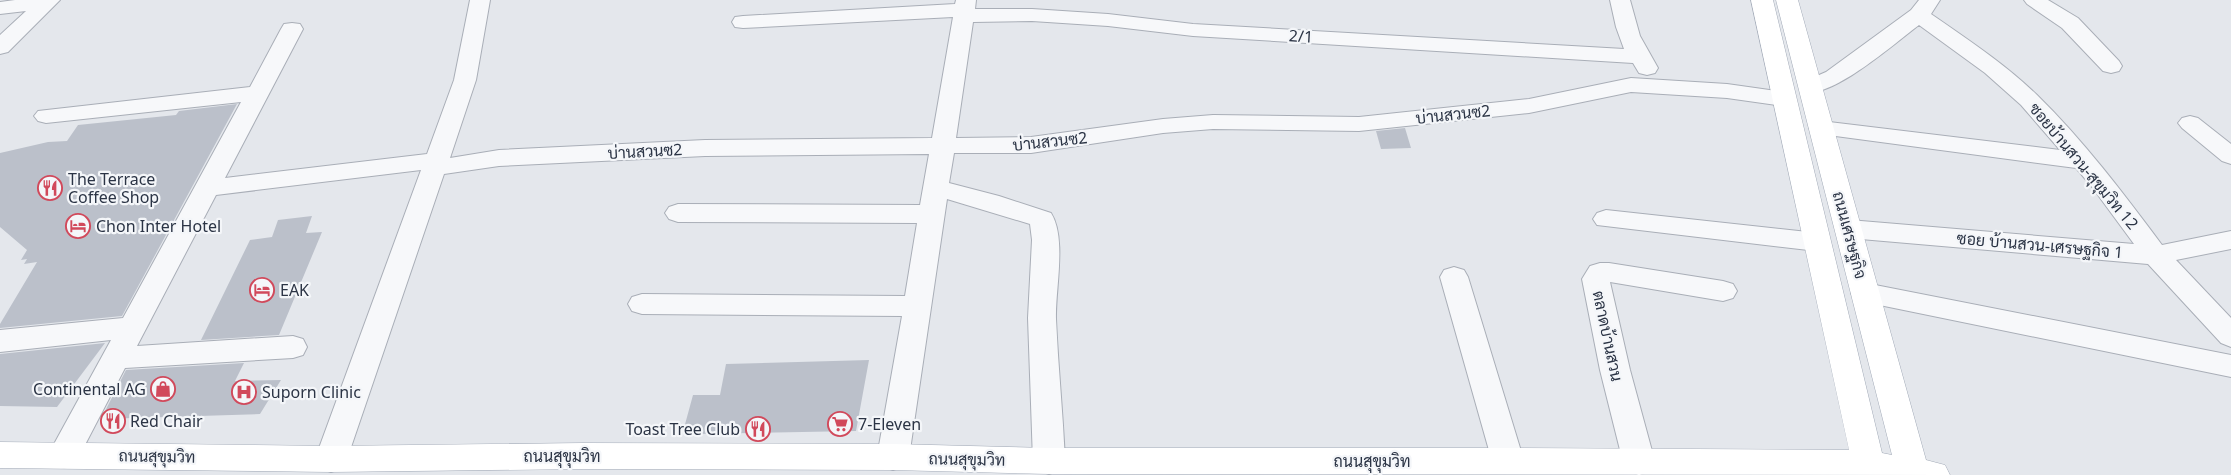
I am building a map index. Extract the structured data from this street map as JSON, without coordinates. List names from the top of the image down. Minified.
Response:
{"streets":{"main road":["ถนนเศรษฐกิจ","ถนนสุขุมวิท"],"street":["2/1","บ่านสวนซ2","ซอยบ้านสวน-สุขุมวิท 12","ซอย บ้านสวน-เศรษฐกิจ 1","ตลาดบ้านสวน"]},"crossings":[["บ่านสวนซ2","ถนนเศรษฐกิจ"],["ซอยบ้านสวน-สุขุมวิท 12","ซอย บ้านสวน-เศรษฐกิจ 1"],["ถนนเศรษฐกิจ","ซอย บ้านสวน-เศรษฐกิจ 1"],["ถนนเศรษฐกิจ","ถนนสุขุมวิท"],["ตลาดบ้านสวน","ถนนสุขุมวิท"]],"places":{"restaurant":["The Terrace Coffee Shop","Red Chair","Toast Tree Club"],"hotel":["Chon Inter Hotel","EAK"],"shop":["Continental AG"],"hospital":["Suporn Clinic"],"supermarket":["7-Eleven"]}}
